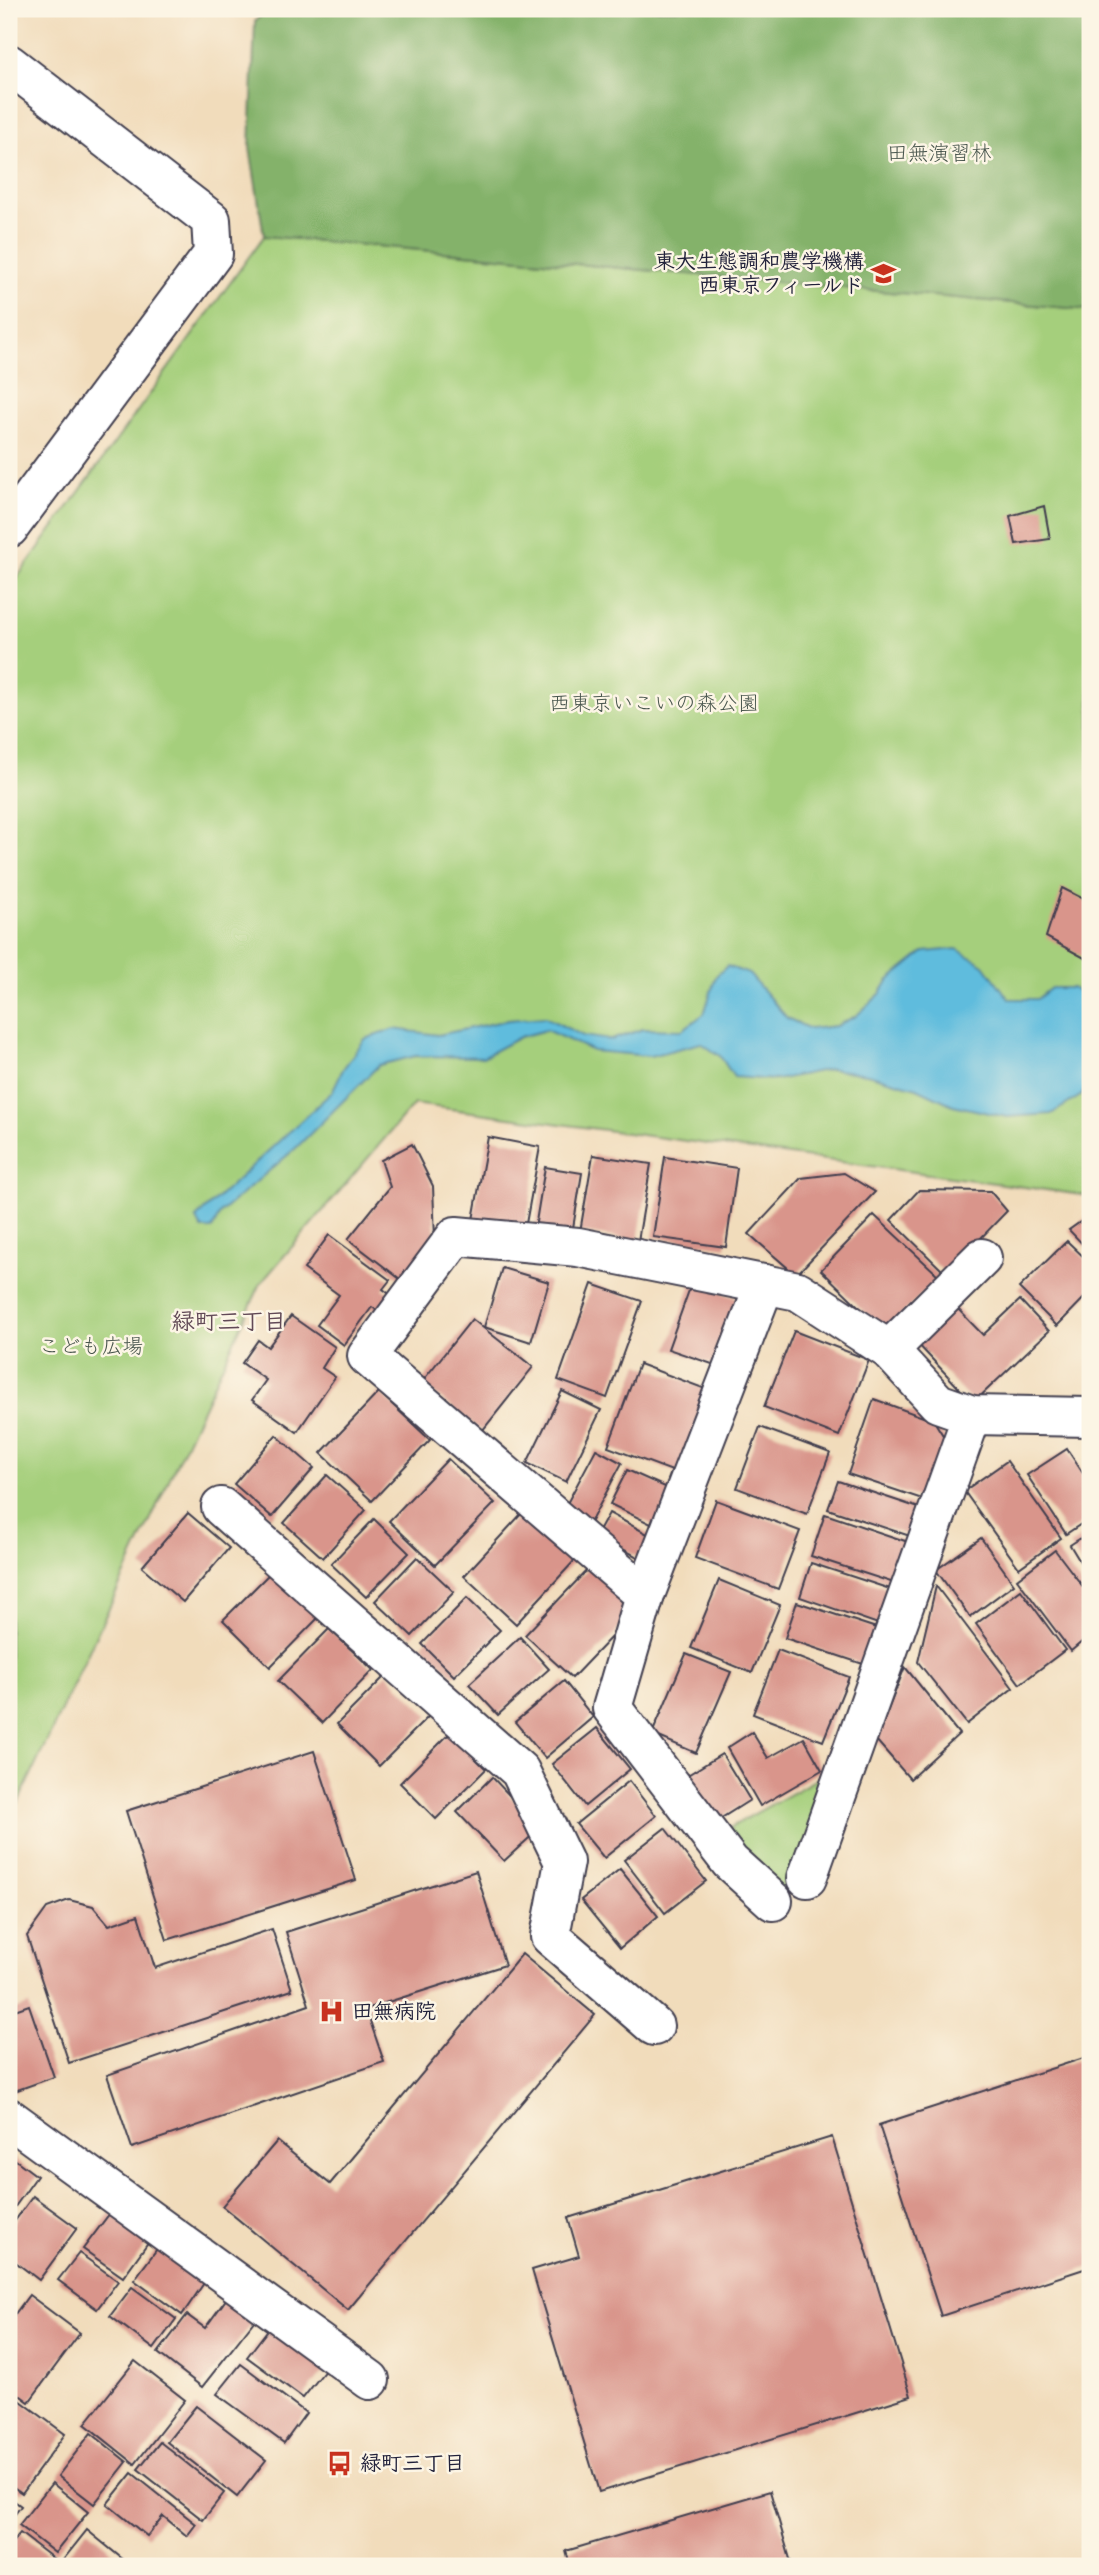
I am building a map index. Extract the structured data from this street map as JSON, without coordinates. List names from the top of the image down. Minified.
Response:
{"districts":["緑町三丁目"],"parks":["田無演習林","西東京いこいの森公園","こども広場"],"places":{"school or university":["東大生態調和農学機構 西東京フィールド"],"hospital":["田無病院"],"bus stop":["緑町三丁目"]}}
